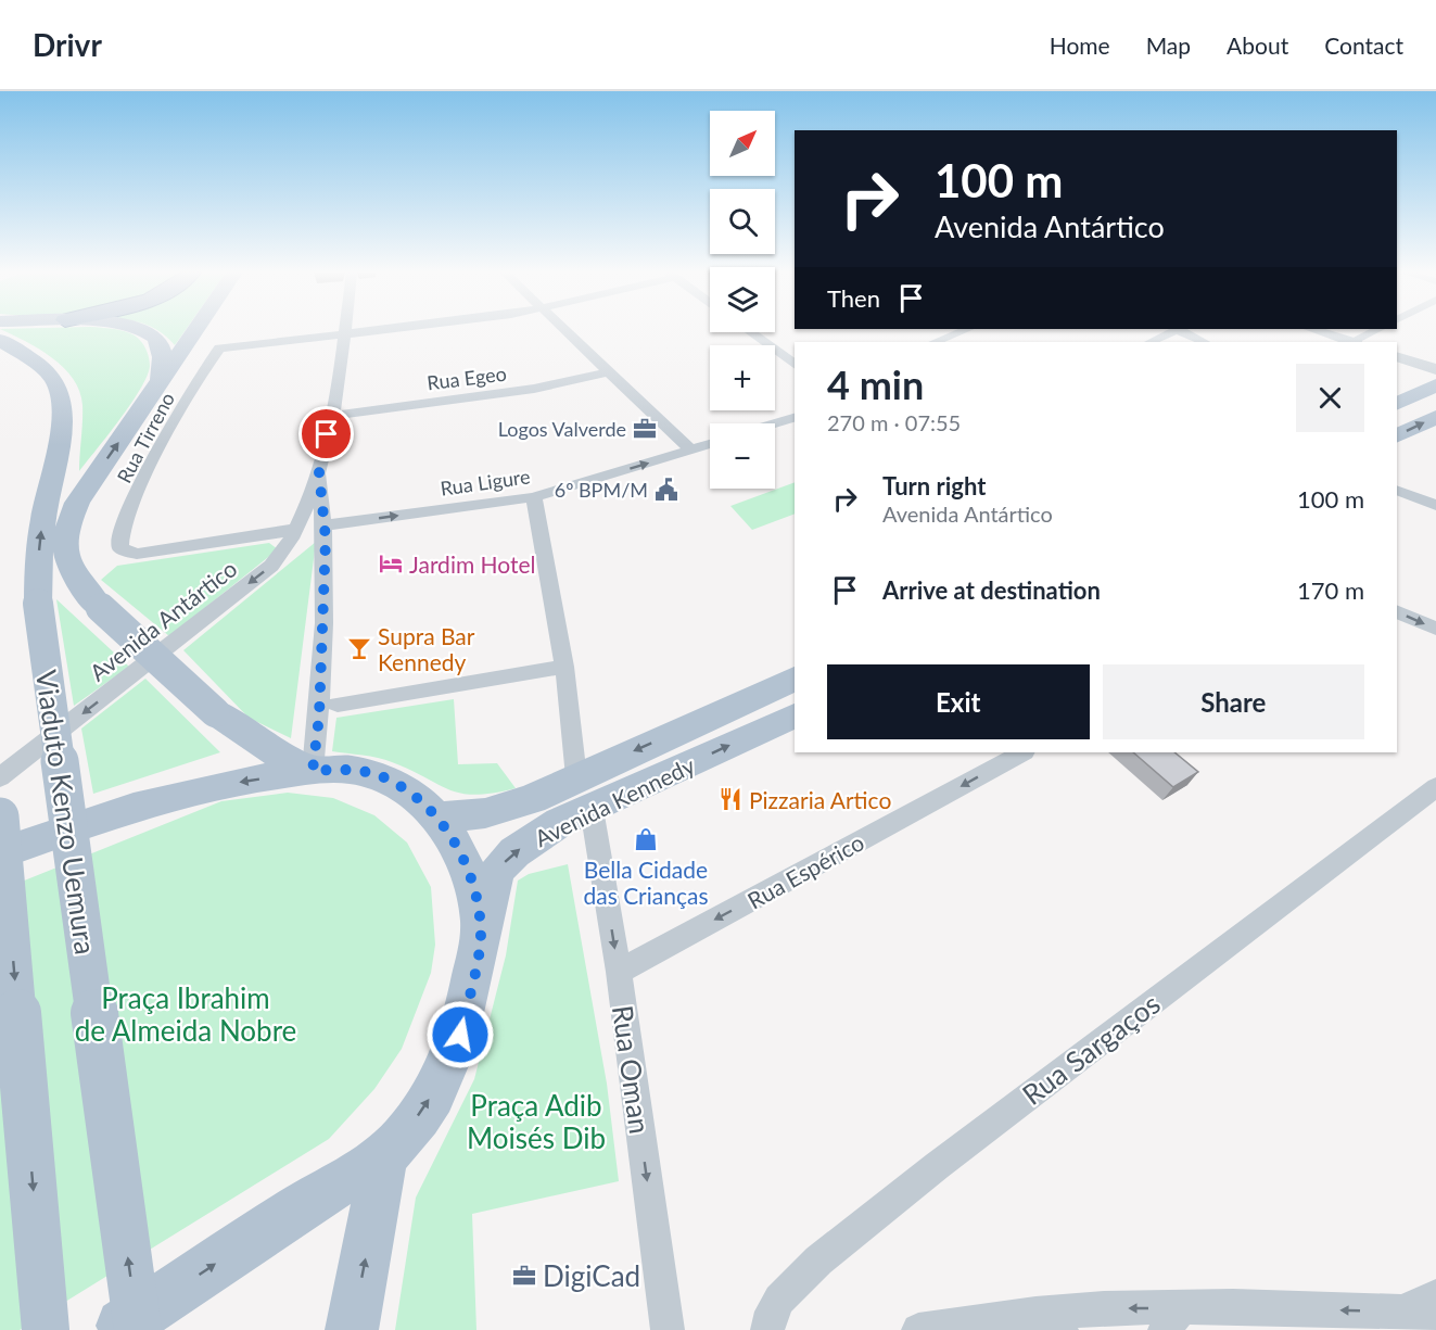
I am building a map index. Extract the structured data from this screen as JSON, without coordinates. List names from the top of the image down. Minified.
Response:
{"streets":{"main road":["Avenida Kennedy","Viaduto Kenzo Uemura"],"street":["Rua Egeo","Rua Tirreno","Rua Ligure","Avenida Antártico","Rua Espérico","Rua Sargaços","Rua Oman"]},"crossings":[["Rua Egeo","Avenida Antártico"],["Rua Tirreno","Avenida Antártico"],["Rua Ligure","Avenida Antártico"],["Avenida Kennedy","Rua Oman"],["Rua Espérico","Rua Oman"]],"one_way":["Avenida Antártico","Rua Espérico","Rua Oman"],"parks":["Praça Ibrahim de Almeida Nobre","Praça Adib Moisés Dib"],"places":{"office":["Logos Valverde","DigiCad"],"public building":["6º BPM/M"],"hotel":["Jardim Hotel"],"bar":["Supra Bar Kennedy"],"restaurant":["Pizzaria Artico"],"shop":["Bella Cidade das Crianças"]},"north":"top right","page":{"header":"Drivr","nav":["Home","Map","About","Contact"],"map_buttons":["+","−"],"turn":["100 m","Avenida Antártico"],"then":"Then","heading":["4 min","270 m · 07:55"],"list":[{"name":"Turn right","note":"Avenida Antártico","value":"100 m"},{"name":"Arrive at destination","value":"170 m"}],"buttons":["Exit","Share"]}}
